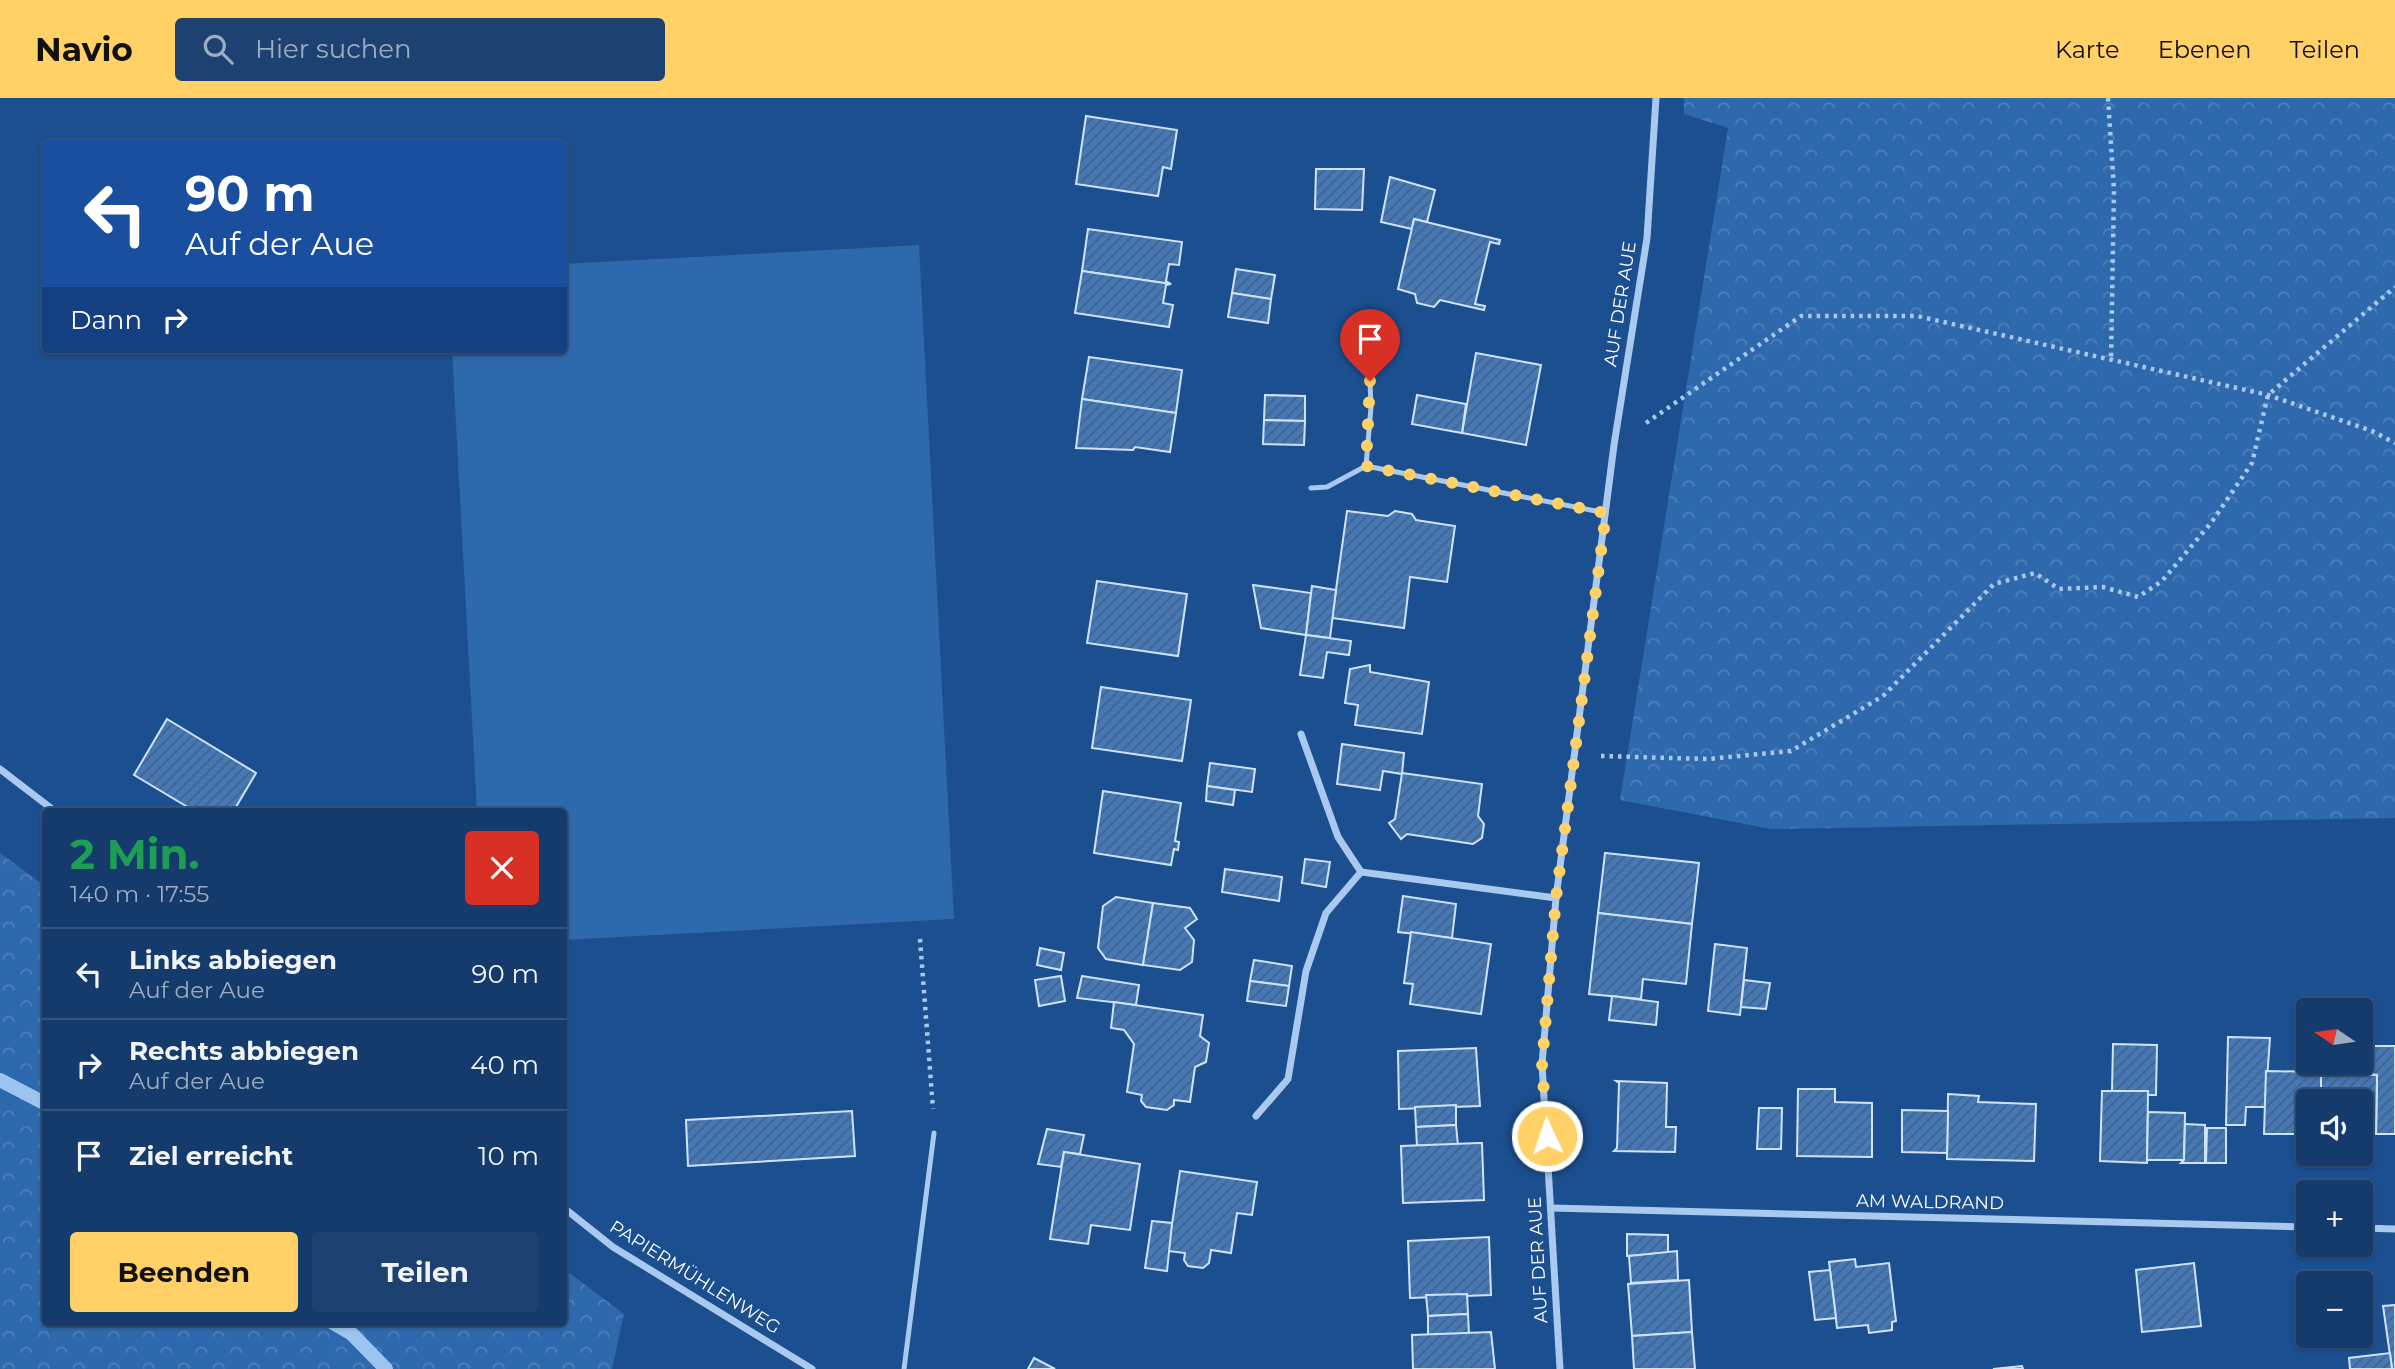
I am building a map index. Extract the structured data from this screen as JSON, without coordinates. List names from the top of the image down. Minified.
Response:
{"streets":{"street":["AUF DER AUE","AM WALDRAND","PAPIERMÜHLENWEG"]},"crossings":[["AUF DER AUE","AM WALDRAND"]],"north":"left","page":{"header":"Navio","search":"Hier suchen","nav":["Karte","Ebenen","Teilen"],"turn":["90 m","Auf der Aue"],"then":"Dann","heading":["2 Min.","140 m · 17:55"],"list":[{"name":"Links abbiegen","note":"Auf der Aue","value":"90 m"},{"name":"Rechts abbiegen","note":"Auf der Aue","value":"40 m"},{"name":"Ziel erreicht","value":"10 m"}],"map_buttons":["+","−"],"buttons":["Beenden","Teilen"]}}
